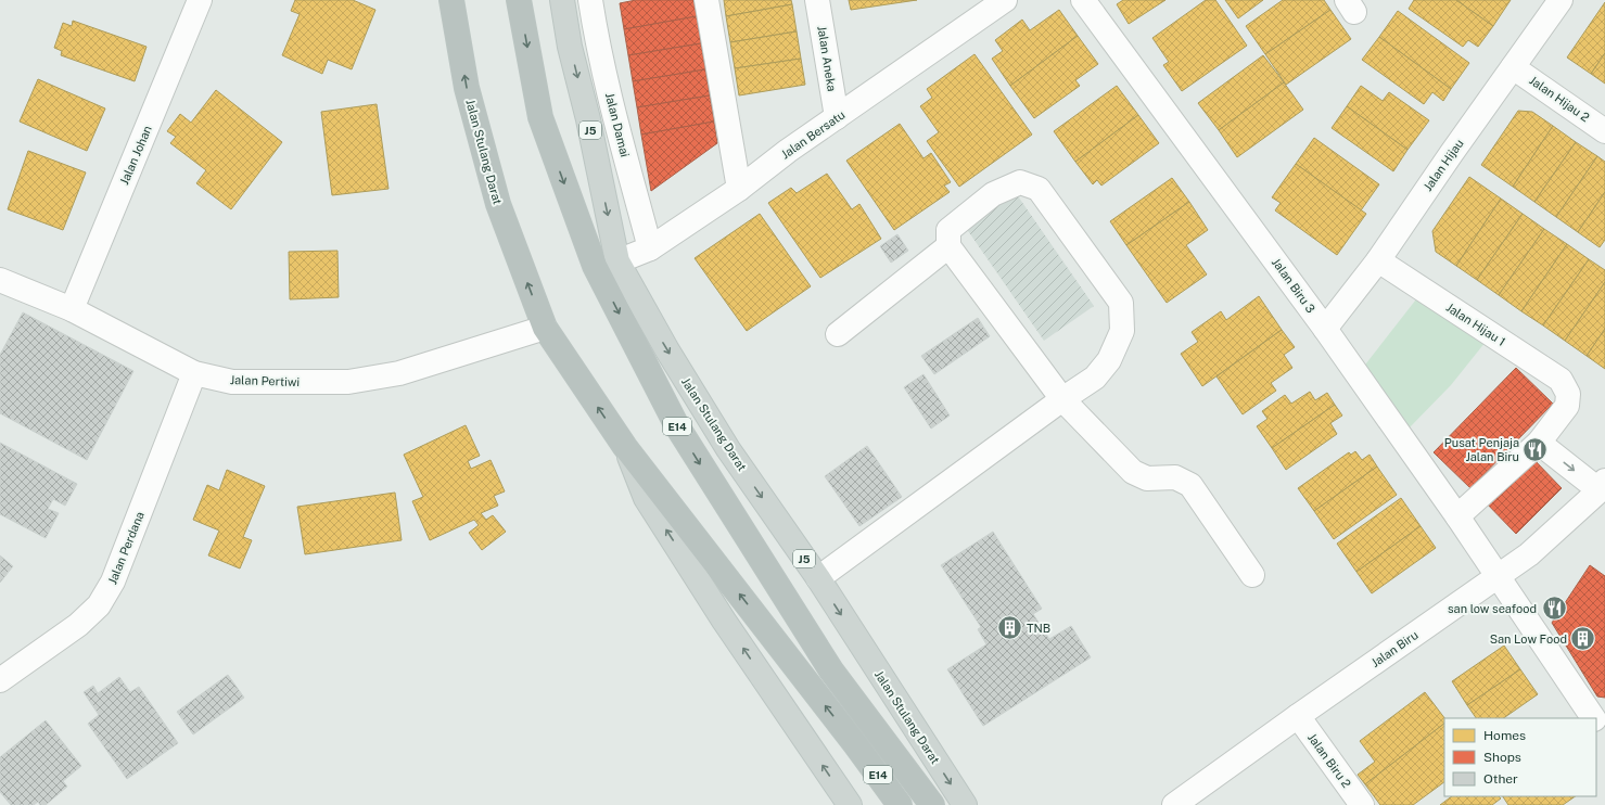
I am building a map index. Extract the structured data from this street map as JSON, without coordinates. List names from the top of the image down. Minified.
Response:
{"streets":{"highway":["Jalan Stulang Darat","E14"],"main road":["J5"],"street":["Jalan Aneka","Jalan Hijau 2","Jalan Damai","Jalan Bersatu","Jalan Johan","Jalan Hijau","Jalan Biru 3","Jalan Hijau 1","Jalan Pertiwi","Jalan Perdana","Jalan Biru","Jalan Biru 2"]},"crossings":[["Jalan Aneka","Jalan Bersatu"],["Jalan Hijau 2","Jalan Hijau"],["Jalan Damai","Jalan Bersatu"],["Jalan Bersatu","Jalan Stulang Darat"],["Jalan Stulang Darat","Jalan Pertiwi"],["Jalan Stulang Darat","E14"],["Jalan Johan","Jalan Pertiwi"],["Jalan Hijau","Jalan Biru 3"],["Jalan Hijau","Jalan Hijau 1"],["Jalan Biru 3","Jalan Biru"],["Jalan Pertiwi","Jalan Perdana"],["Jalan Biru","Jalan Biru 2"]],"places":{"restaurant":["Pusat Penjaja Jalan Biru","san low seafood"],"building":["TNB","San Low Food"]},"legend":["Homes","Shops","Other"]}
